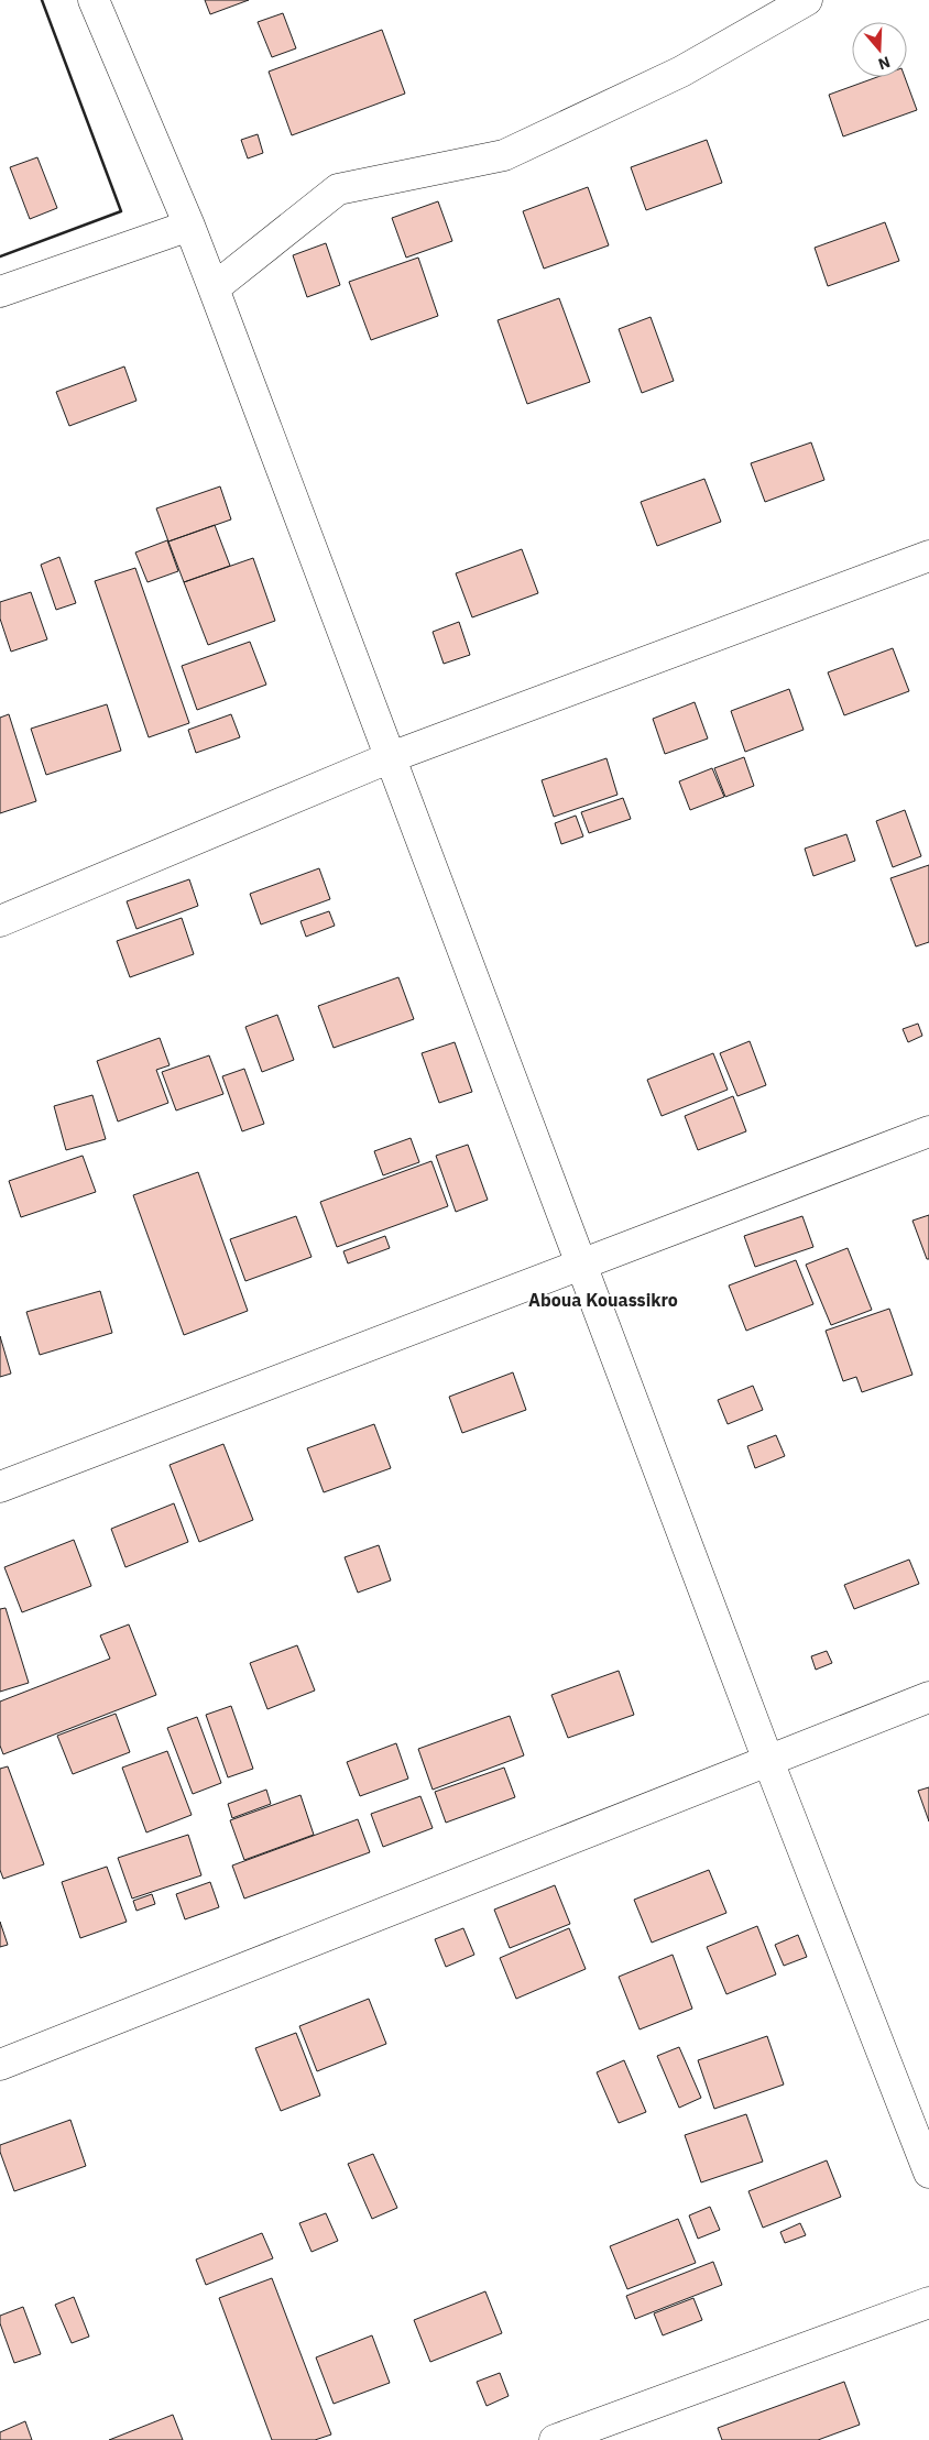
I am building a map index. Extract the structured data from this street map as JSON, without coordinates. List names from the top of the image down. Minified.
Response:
{"districts":["Aboua Kouassikro"],"north":"bottom"}
